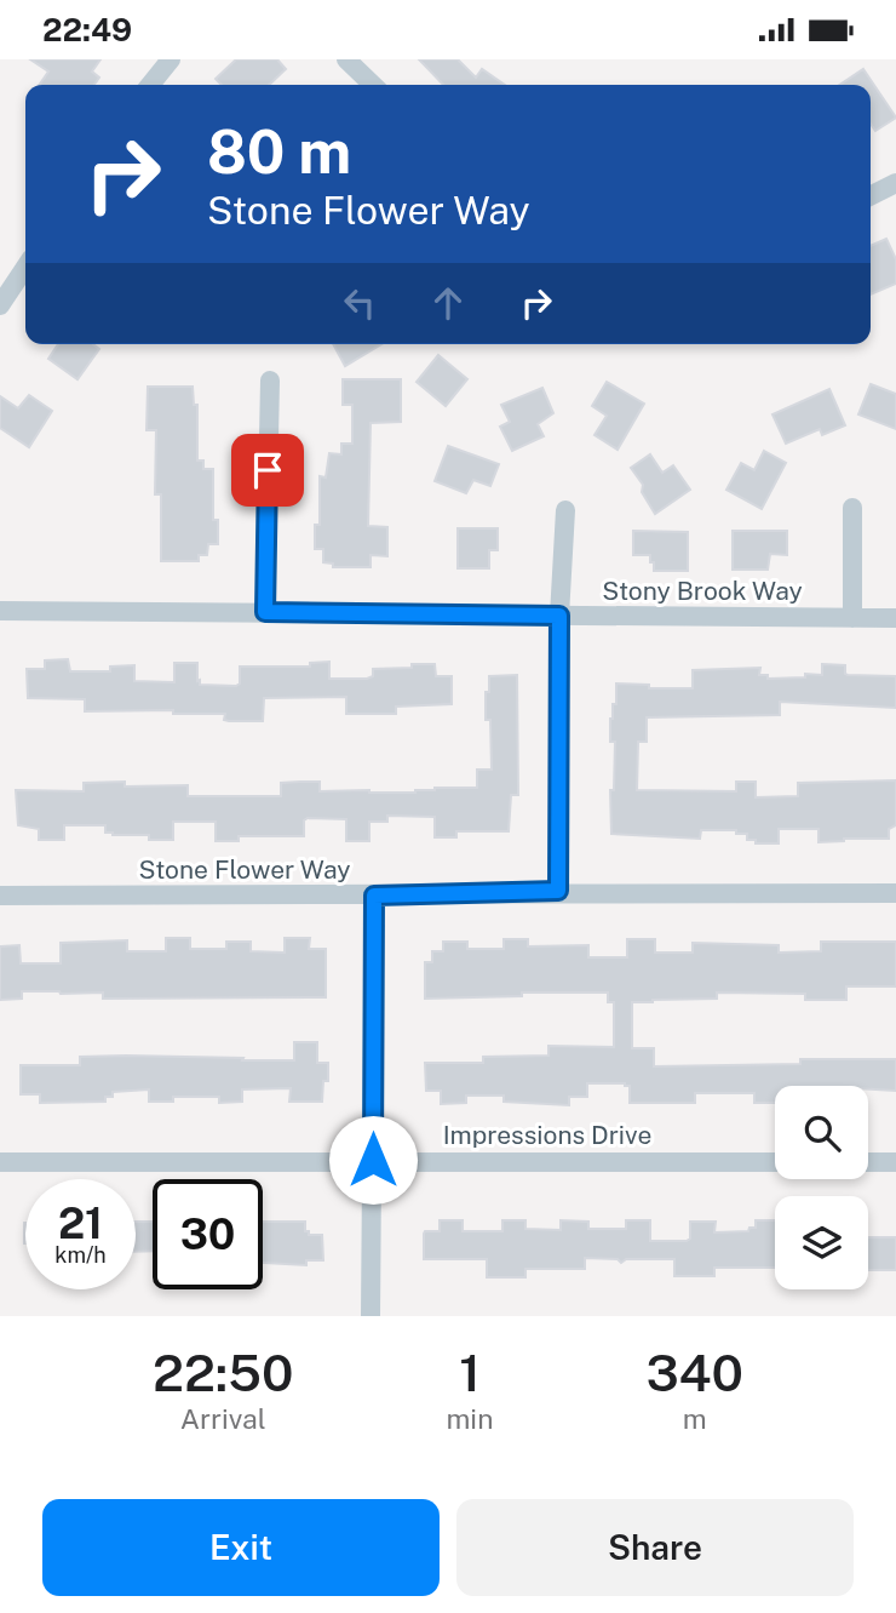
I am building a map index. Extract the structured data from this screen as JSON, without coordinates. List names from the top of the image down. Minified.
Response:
{"streets":{"street":["Stony Brook Way","Stone Flower Way","Impressions Drive"]},"page":{"status":"22:49","turn":["80 m","Stone Flower Way"],"speed":"21 km/h","limit":"30","eta":["22:50","Arrival","1","min","340","m"],"buttons":["Exit","Share"]}}
